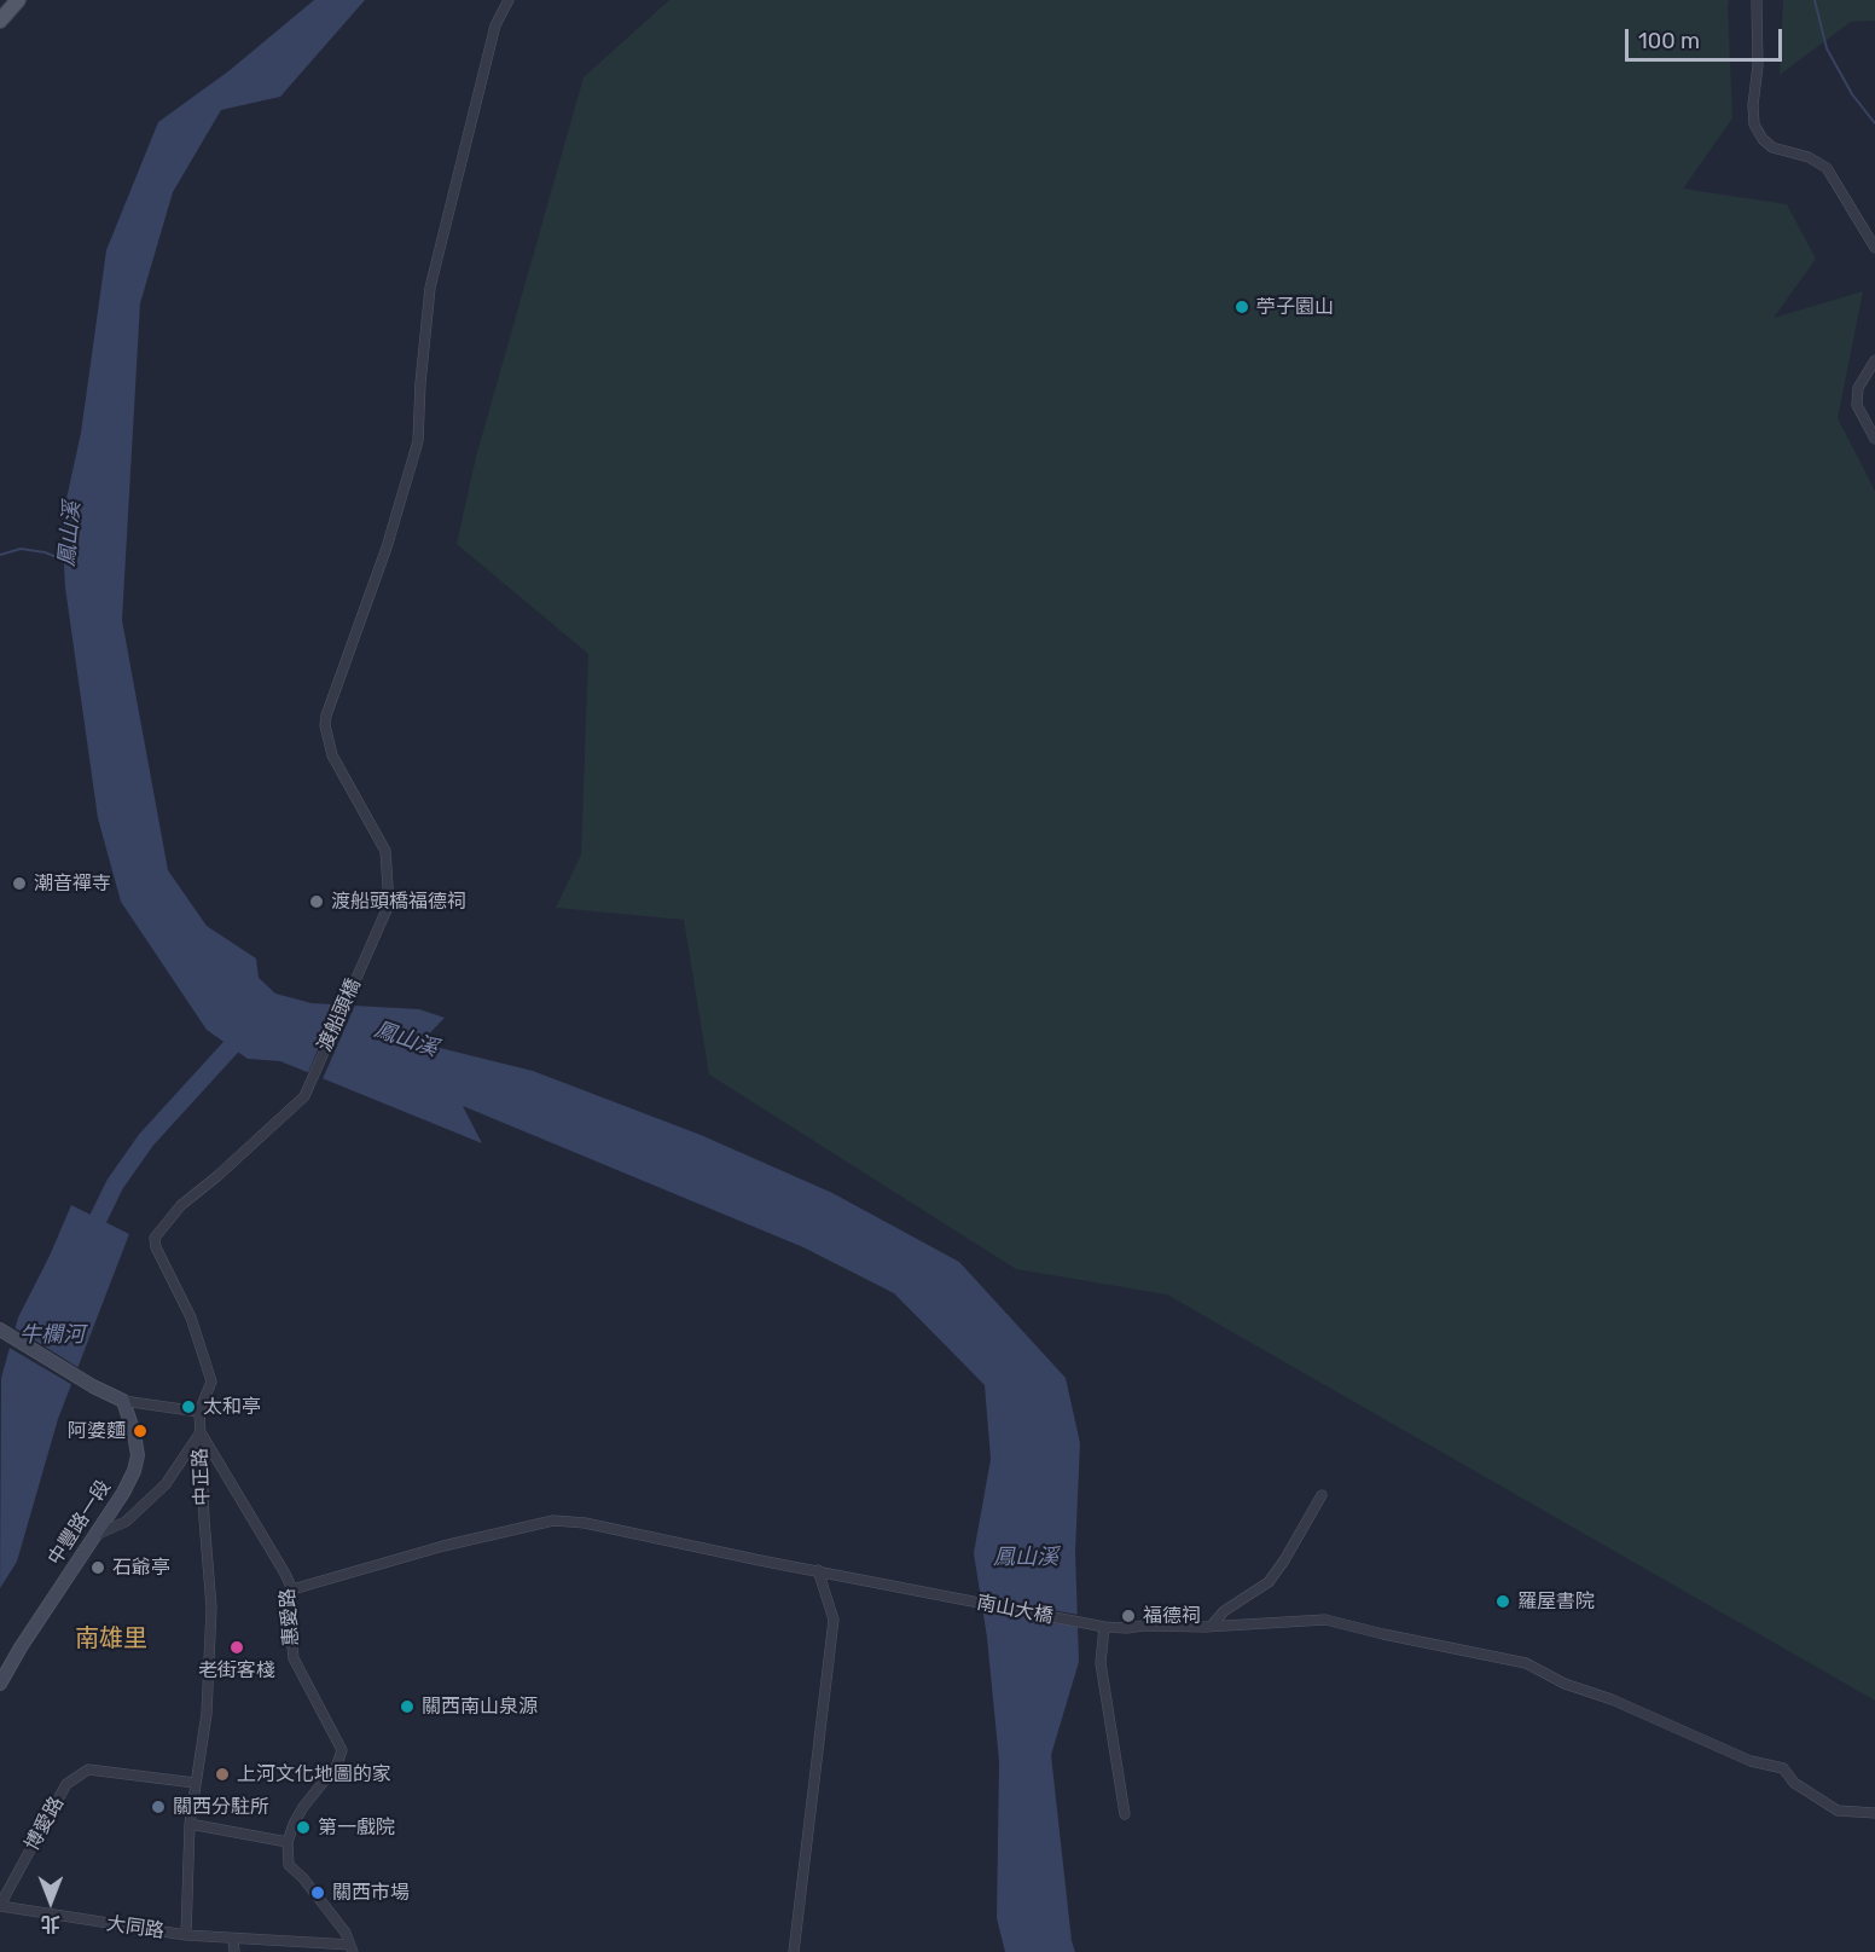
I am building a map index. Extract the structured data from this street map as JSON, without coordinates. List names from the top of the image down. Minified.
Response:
{"streets":{"main road":["中豐路一段"],"street":["渡船頭橋","中正路","南山大橋","惠愛路","博愛路","大同路"]},"crossings":[["渡船頭橋","中正路"],["中正路","惠愛路"],["中正路","博愛路"],["中正路","大同路"],["南山大橋","惠愛路"],["博愛路","大同路"]],"districts":["南雄里"],"water":["鳳山溪","牛欄河"],"places":["苧子園山","潮音禪寺","渡船頭橋福德祠","太和亭","阿婆麵","石爺亭","羅屋書院","福德祠","老街客棧","關西南山泉源","上河文化地圖的家","關西分駐所","第一戲院","關西市場"],"scale_bar":"100 m","north":"bottom"}
